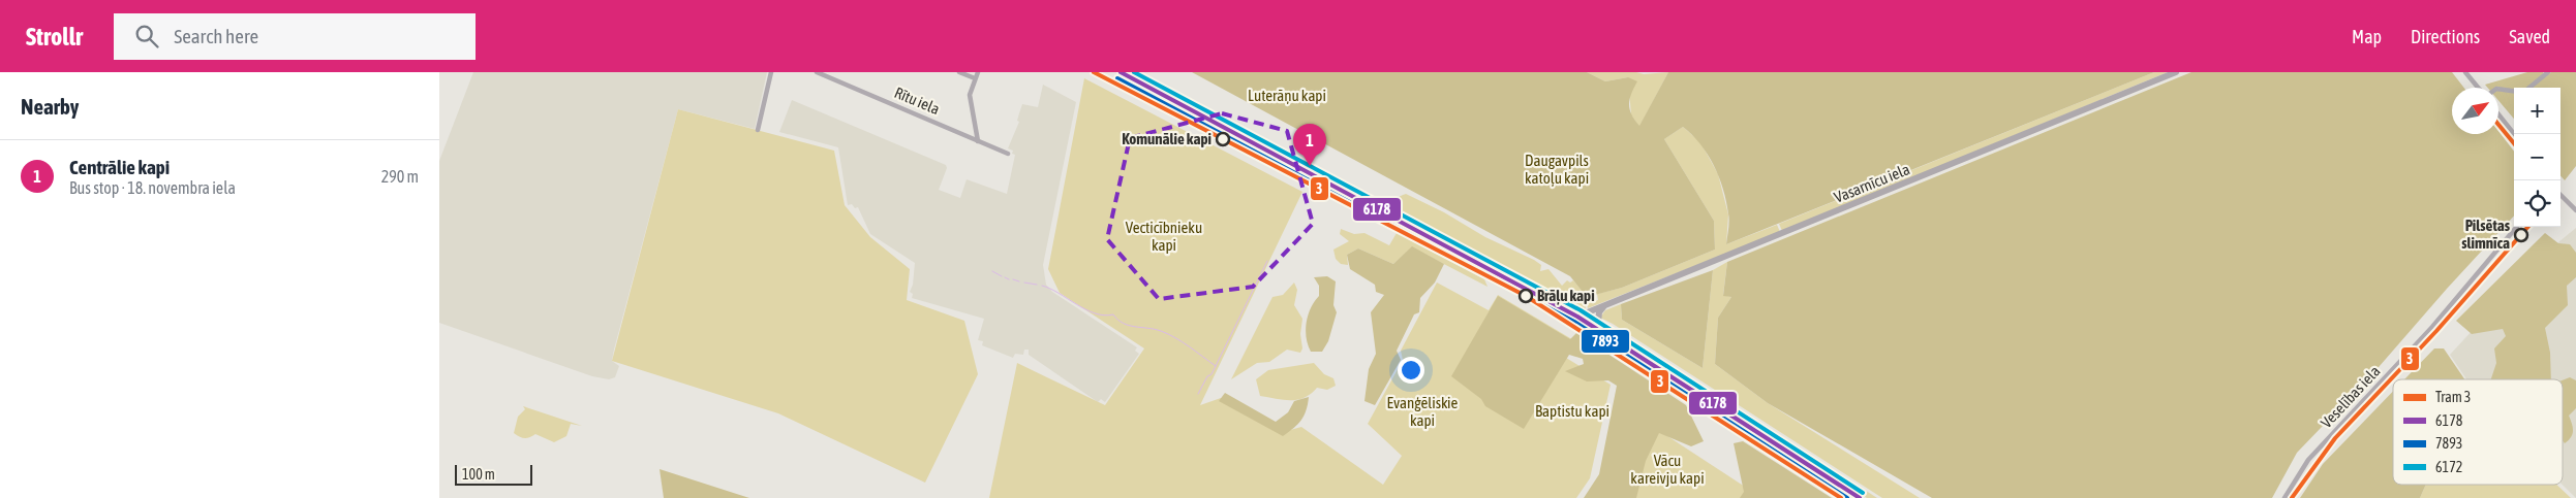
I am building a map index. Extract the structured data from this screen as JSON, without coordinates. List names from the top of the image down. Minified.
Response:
{"streets":{"street":["Rītu iela","Vasarnīcu iela","Veselības iela"]},"parks":["Luterāņu kapi","Daugavpils katoļu kapi","Vecticībnieku kapi","Evanģēliskie kapi","Baptistu kapi","Vācu kareivju kapi"],"places":["Komunālie kapi","Pilsētas slimnīca","Brāļu kapi"],"lines":["tram line 3","transit line 6178","transit line 6172","transit line 7893"],"legend":["Tram 3","6178","7893","6172"],"scale_bar":"100 m","north":"top right","page":{"header":"Strollr","search":"Search here","nav":["Map","Directions","Saved"],"heading":"Nearby","map_buttons":["+","−"],"pins":"1","list":[{"mark":"1","name":"Centrālie kapi","note":"Bus stop · 18. novembra iela","value":"290 m"}],"scale":"100 m"}}
